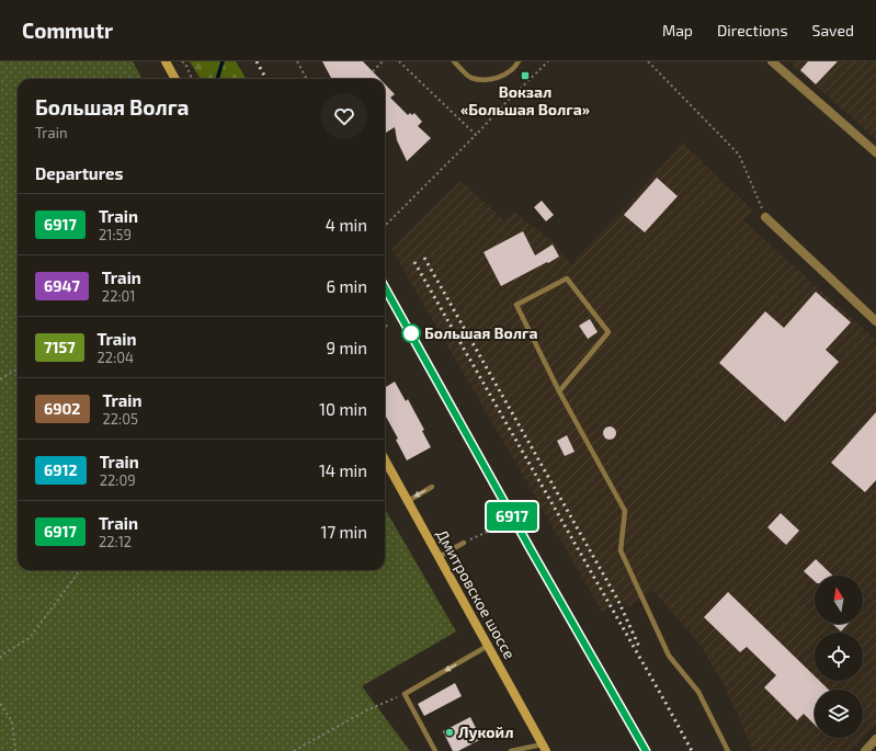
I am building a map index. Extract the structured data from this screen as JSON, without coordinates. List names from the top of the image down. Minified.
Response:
{"streets":{"main road":["Дмитровское шоссе"]},"places":{"transit":["Вокзал «Большая Волга»"],"other":["Большая Волга","Лукойл"]},"north":"top","page":{"header":"Commutr","nav":["Map","Directions","Saved"],"on_map":"6917","heading":[["Большая Волга","Train"],"Departures"],"list":[{"mark":"6917","name":"Train","note":"21:59","value":"4 min"},{"mark":"6947","name":"Train","note":"22:01","value":"6 min"},{"mark":"7157","name":"Train","note":"22:04","value":"9 min"},{"mark":"6902","name":"Train","note":"22:05","value":"10 min"},{"mark":"6912","name":"Train","note":"22:09","value":"14 min"},{"mark":"6917","name":"Train","note":"22:12","value":"17 min"}]}}
